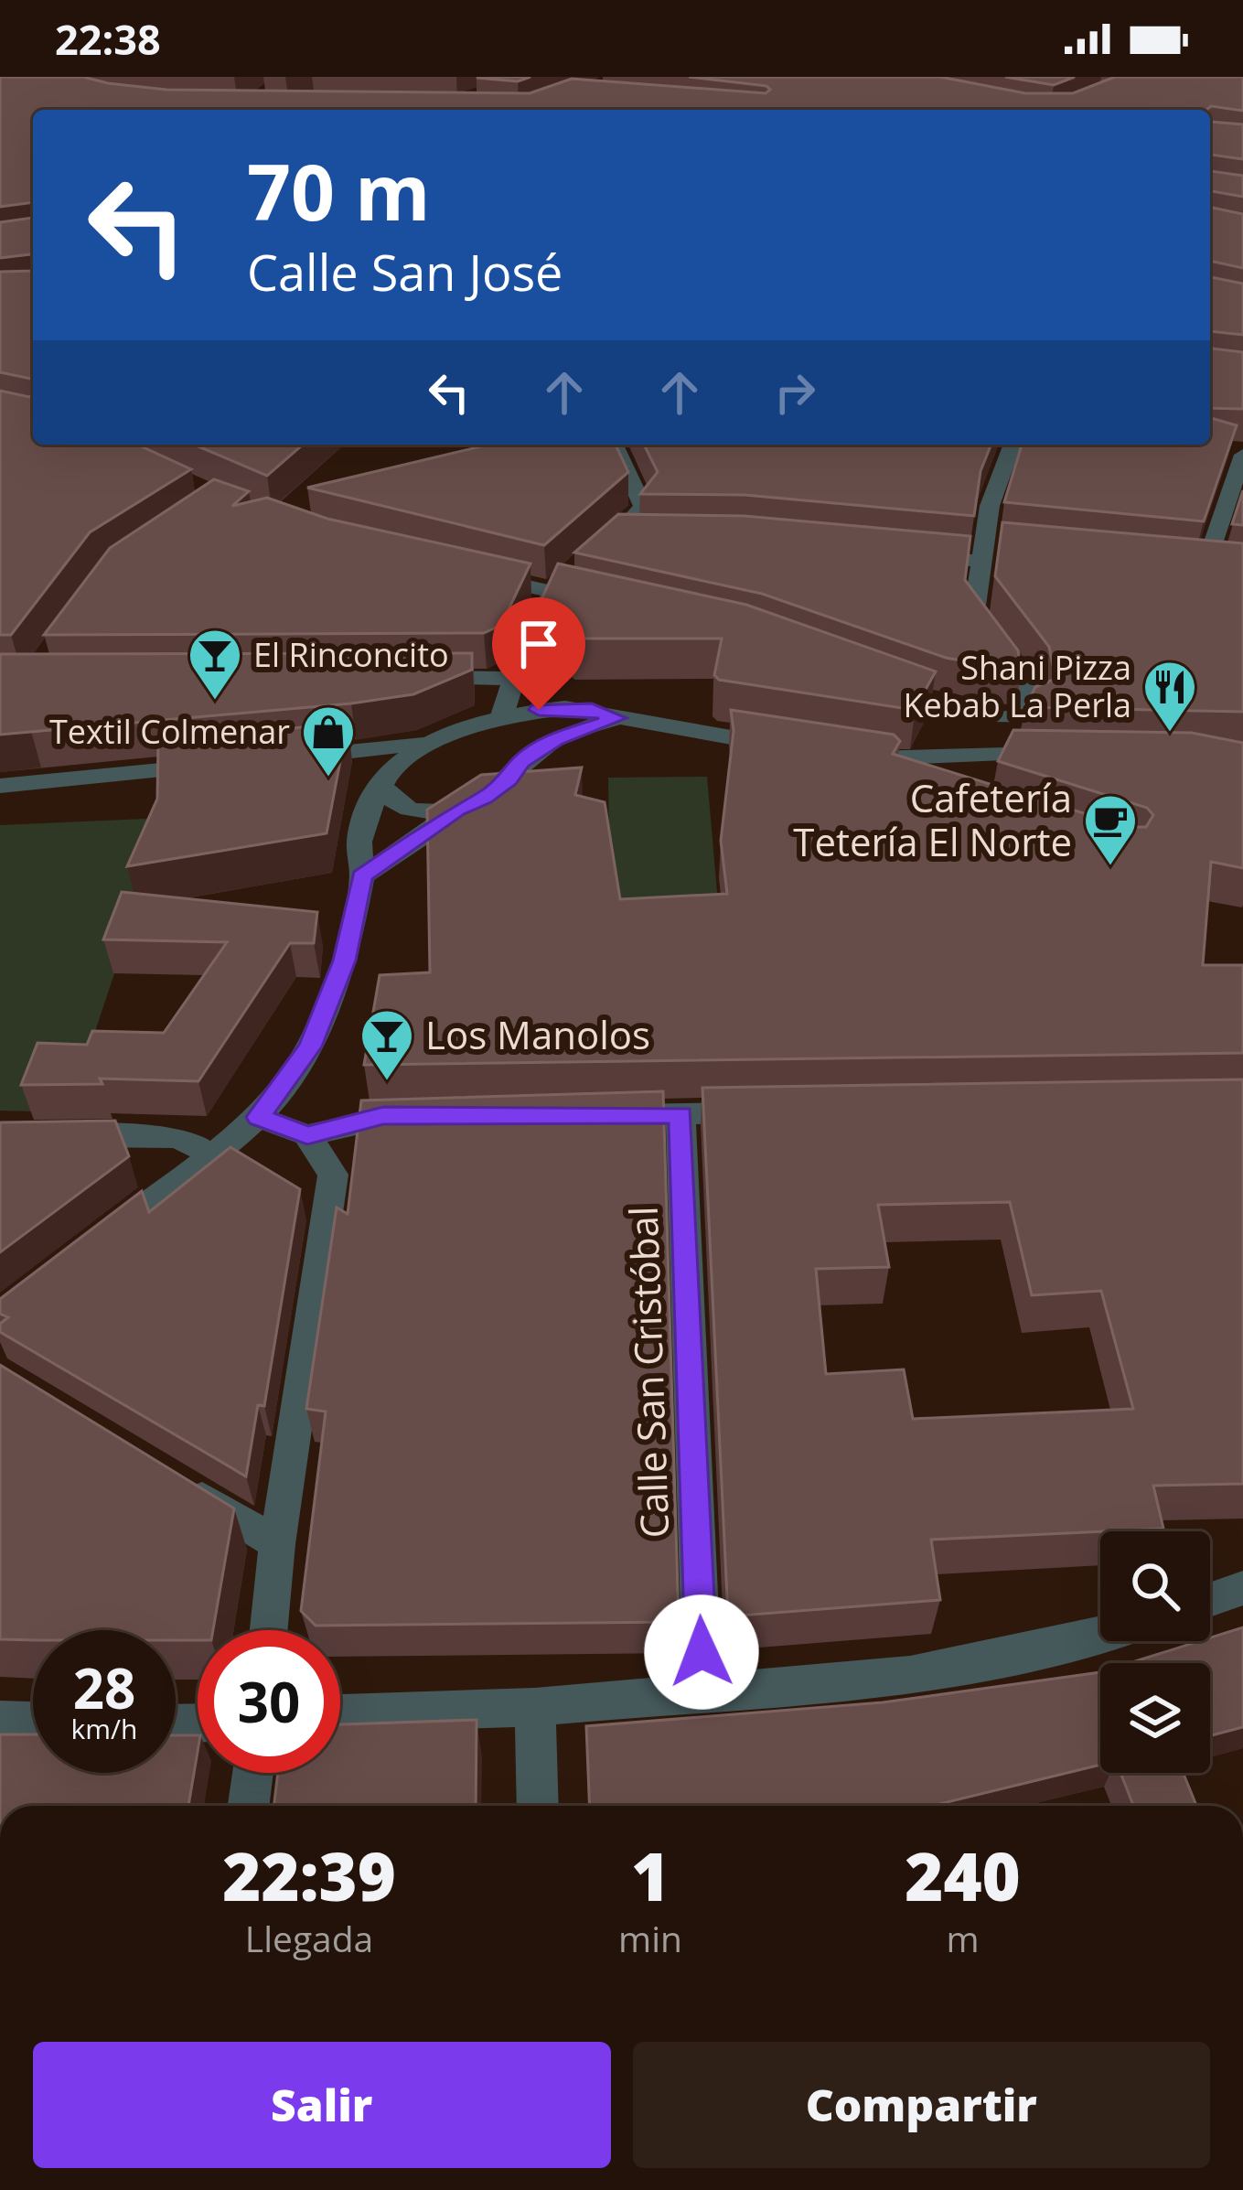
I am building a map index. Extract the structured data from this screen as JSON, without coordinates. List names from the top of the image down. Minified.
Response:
{"streets":{"street":["Calle San Cristóbal"]},"places":{"bar":["El Rinconcito","Los Manolos"],"restaurant":["Shani Pizza Kebab La Perla"],"shop":["Textil Colmenar"],"cafe":["Cafetería Tetería El Norte"]},"page":{"status":"22:38","turn":["70 m","Calle San José"],"speed":"28 km/h","limit":"30","eta":["22:39","Llegada","1","min","240","m"],"buttons":["Salir","Compartir"]}}
